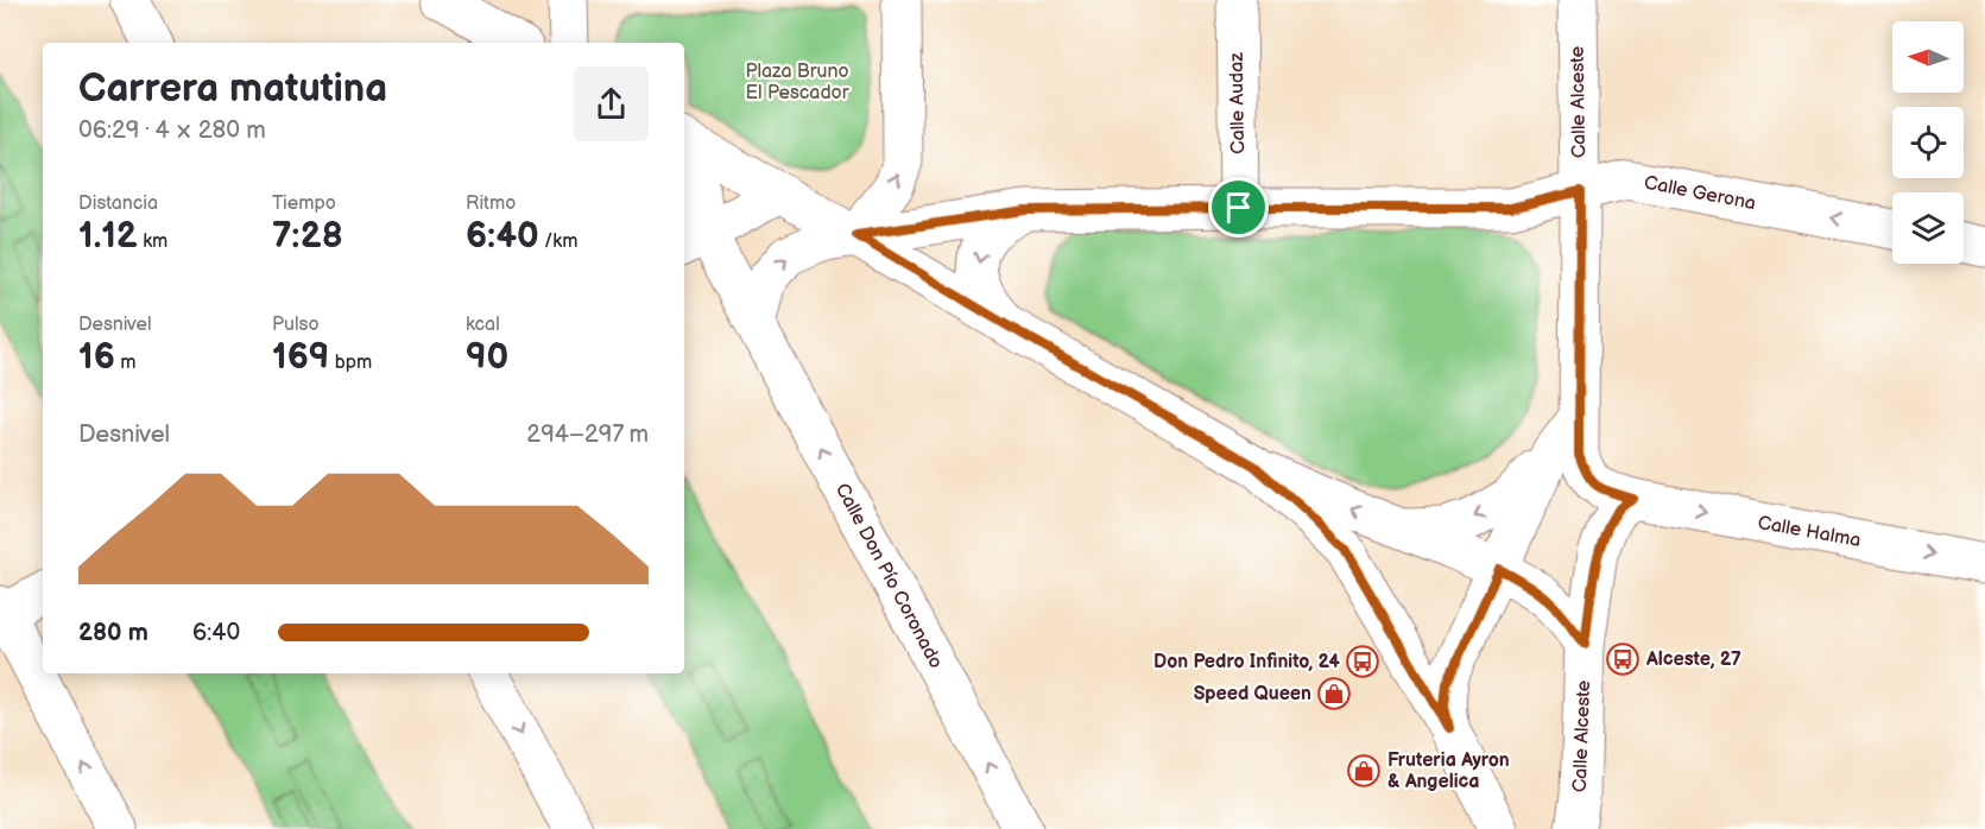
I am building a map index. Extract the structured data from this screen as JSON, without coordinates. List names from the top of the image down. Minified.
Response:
{"streets":{"street":["Calle Alceste","Calle Audaz","Calle Gerona","Calle Halma","Calle Don Pío Coronado"]},"crossings":[["Calle Alceste","Calle Gerona"],["Calle Alceste","Calle Halma"],["Calle Audaz","Calle Gerona"]],"one_way":["Calle Halma","Calle Don Pío Coronado"],"parks":["Plaza Bruno El Pescador"],"places":{"bus stop":["Alceste, 27","Don Pedro Infinito, 24"],"shop":["Speed Queen","Fruteria Ayron & Angelica"]},"north":"left","page":{"heading":["Carrera matutina","06:29 · 4 × 280 m"],"stats":[["Distancia","1.12 km"],["Tiempo","7:28"],["Ritmo","6:40 /km"],["Desnivel","16 m"],["Pulso","169 bpm"],["kcal","90"]],"chart":["Desnivel","294–297 m"],"list":[{"name":"280 m","note":"6:40"}]}}
